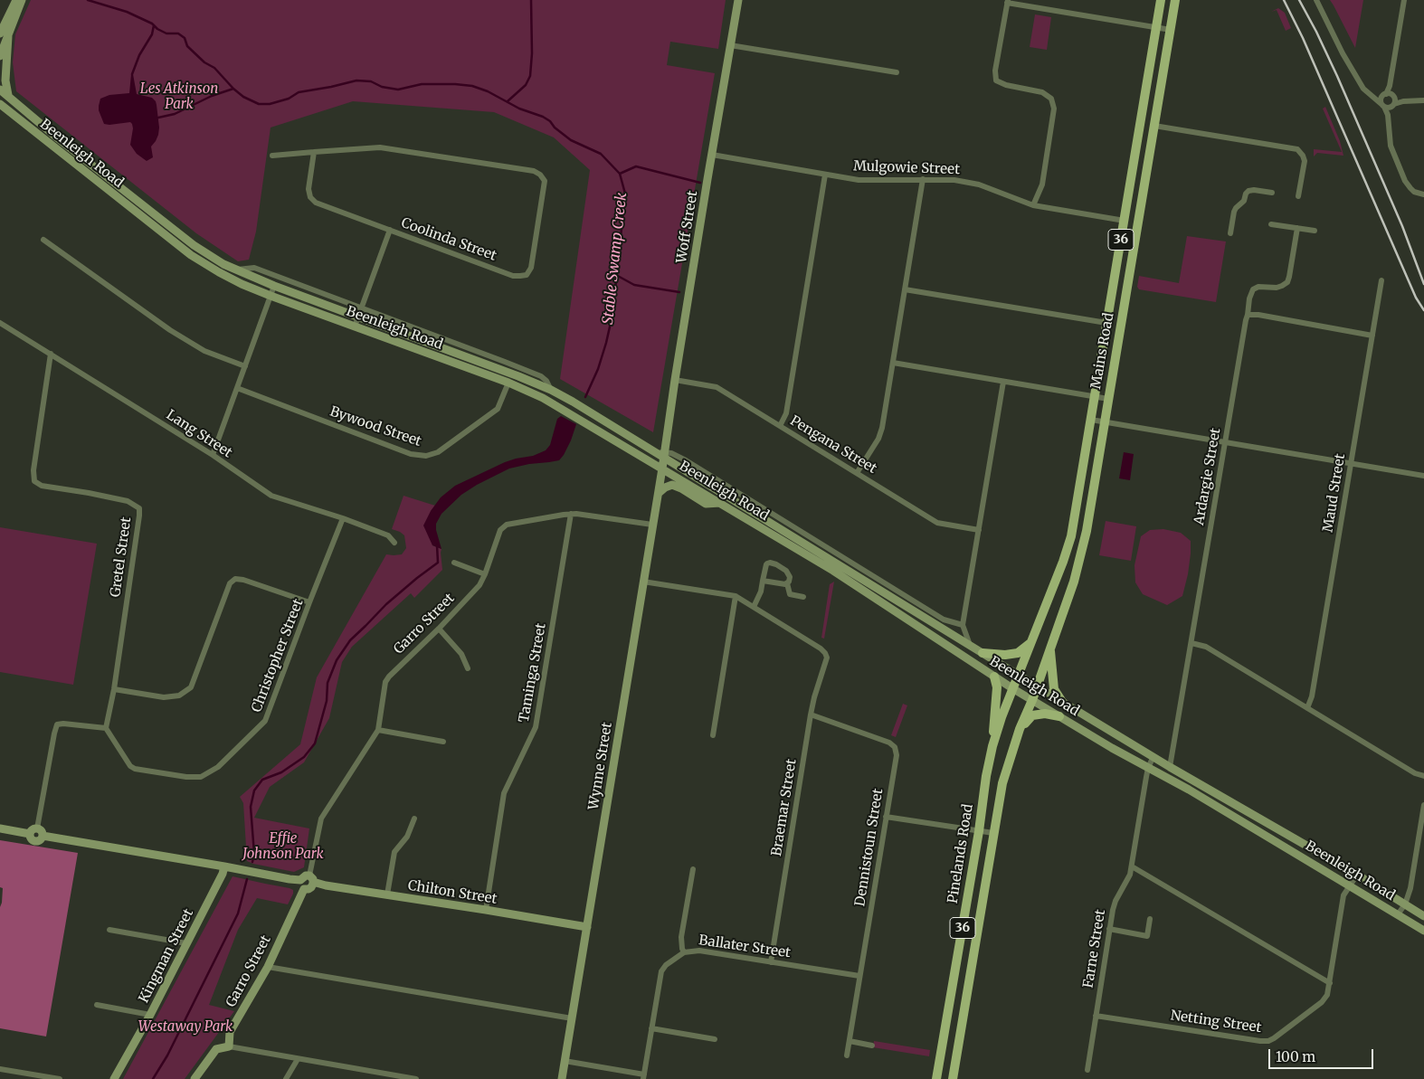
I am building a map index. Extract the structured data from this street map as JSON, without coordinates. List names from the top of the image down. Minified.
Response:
{"streets":{"main road":["Beenleigh Road","Woff Street","36","Mains Road","Garro Street","Wynne Street","Pinelands Road","Chilton Street","Kingman Street"],"street":["Mulgowie Street","Coolinda Street","Bywood Street","Lang Street","Pengana Street","Ardargie Street","Maud Street","Gretel Street","Christopher Street","Taminga Street","Braemar Street","Dennistoun Street","Ballater Street","Farne Street","Netting Street"]},"crossings":[["Beenleigh Road","Woff Street"],["Beenleigh Road","36"],["Beenleigh Road","Mains Road"],["Beenleigh Road","Bywood Street"],["Beenleigh Road","Ardargie Street"],["Beenleigh Road","Wynne Street"],["Beenleigh Road","Pinelands Road"],["Beenleigh Road","Farne Street"],["Beenleigh Road","Netting Street"],["Mulgowie Street","Woff Street"],["Mulgowie Street","Mains Road"],["Woff Street","Pengana Street"],["Woff Street","Wynne Street"],["36","Mains Road"],["Mains Road","Pinelands Road"],["Lang Street","Gretel Street"],["Lang Street","Christopher Street"],["Gretel Street","Christopher Street"],["Garro Street","Taminga Street"],["Garro Street","Wynne Street"],["Garro Street","Chilton Street"],["Taminga Street","Chilton Street"],["Wynne Street","Chilton Street"],["Braemar Street","Dennistoun Street"],["Braemar Street","Ballater Street"],["Dennistoun Street","Ballater Street"],["Farne Street","Netting Street"]],"water":["Stable Swamp Creek"],"parks":["Les Atkinson Park","Effie Johnson Park","Westaway Park"],"scale_bar":"100 m"}
